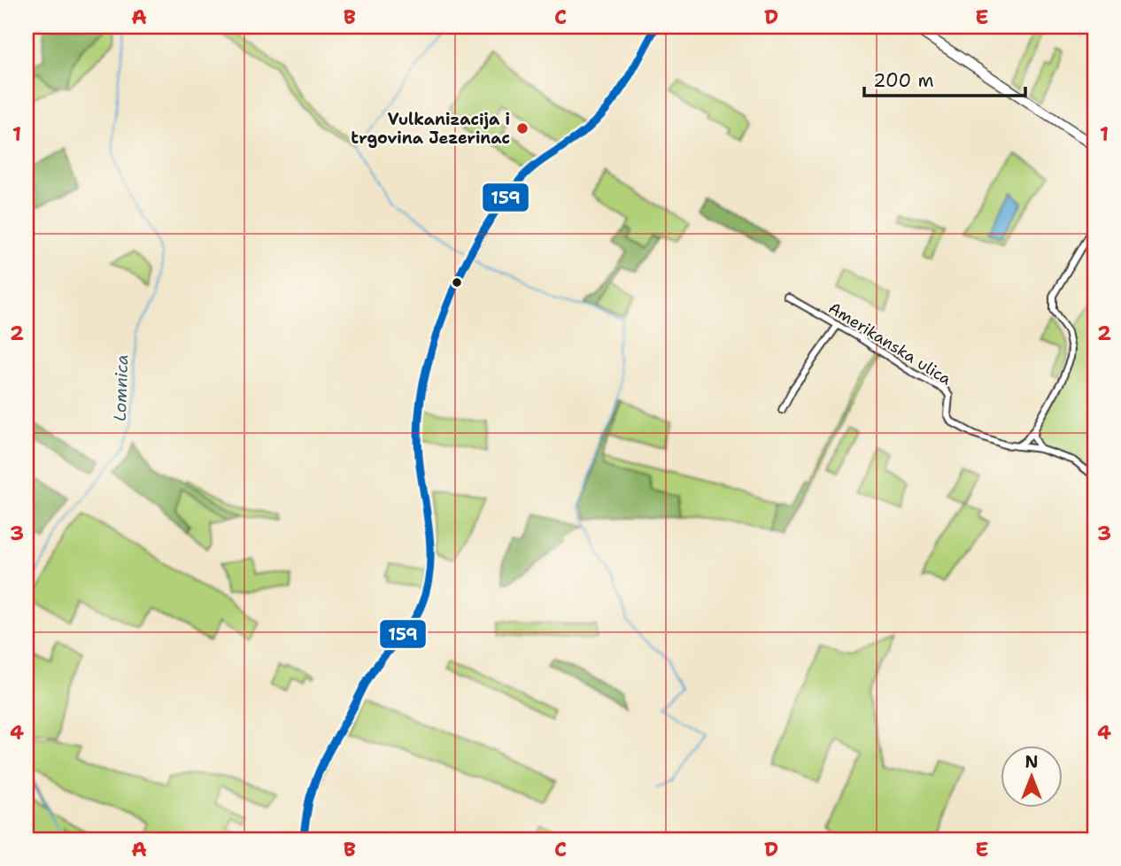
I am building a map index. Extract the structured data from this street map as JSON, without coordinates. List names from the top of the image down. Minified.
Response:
{"streets":{"street":["Amerikanska ulica"]},"water":["Lomnica"],"places":["Vulkanizacija i trgovina Jezerinac"],"lines":["transit line 159"],"scale_bar":"200 m","north":"top","grid":{"columns":["A","B","C","D","E"],"rows":["1","2","3","4"]}}
